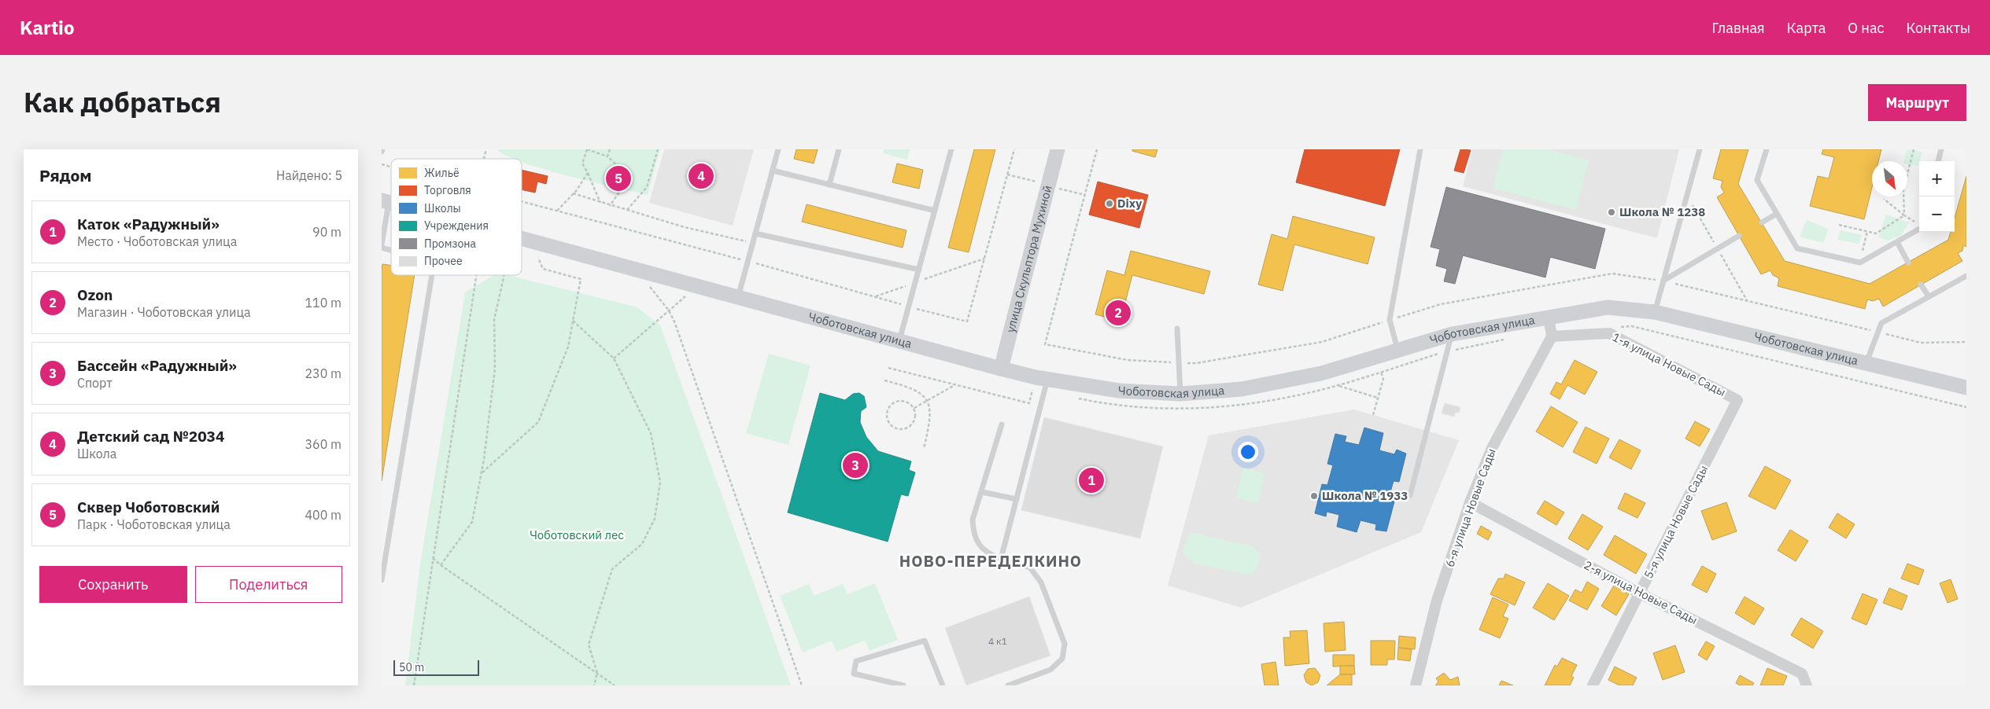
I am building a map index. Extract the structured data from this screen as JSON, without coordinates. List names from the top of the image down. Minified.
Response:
{"streets":{"main road":["улица Скульптора Мухиной","Чоботовская улица"],"street":["1-я улица Новые Сады","6-я улица Новые Сады","5-я улица Новые Сады","2-я улица Новые Сады"]},"crossings":[["улица Скульптора Мухиной","Чоботовская улица"],["1-я улица Новые Сады","6-я улица Новые Сады"],["1-я улица Новые Сады","5-я улица Новые Сады"],["6-я улица Новые Сады","2-я улица Новые Сады"],["5-я улица Новые Сады","2-я улица Новые Сады"]],"districts":["НОВО-ПЕРЕДЕЛКИНО"],"parks":["Чоботовский лес"],"places":["Dixy","Школа № 1238","Школа № 1933"],"house_numbers":["4 к1"],"legend":["Жильё","Торговля","Школы","Учреждения","Промзона","Прочее"],"scale_bar":"50 m","north":"bottom right","page":{"header":"Kartio","nav":["Главная","Карта","О нас","Контакты"],"title":"Как добраться","buttons":["Маршрут",["Сохранить","Поделиться"]],"heading":["Рядом","Найдено: 5"],"map_buttons":["+","−"],"pins":["4","5","2","3","1"],"list":[{"mark":"1","name":"Каток «Радужный»","note":"Место · Чоботовская улица","value":"90 m"},{"mark":"2","name":"Ozon","note":"Магазин · Чоботовская улица","value":"110 m"},{"mark":"3","name":"Бассейн «Радужный»","note":"Спорт","value":"230 m"},{"mark":"4","name":"Детский сад №2034","note":"Школа","value":"360 m"},{"mark":"5","name":"Сквер Чоботовский","note":"Парк · Чоботовская улица","value":"400 m"}],"scale":"50 m"}}
